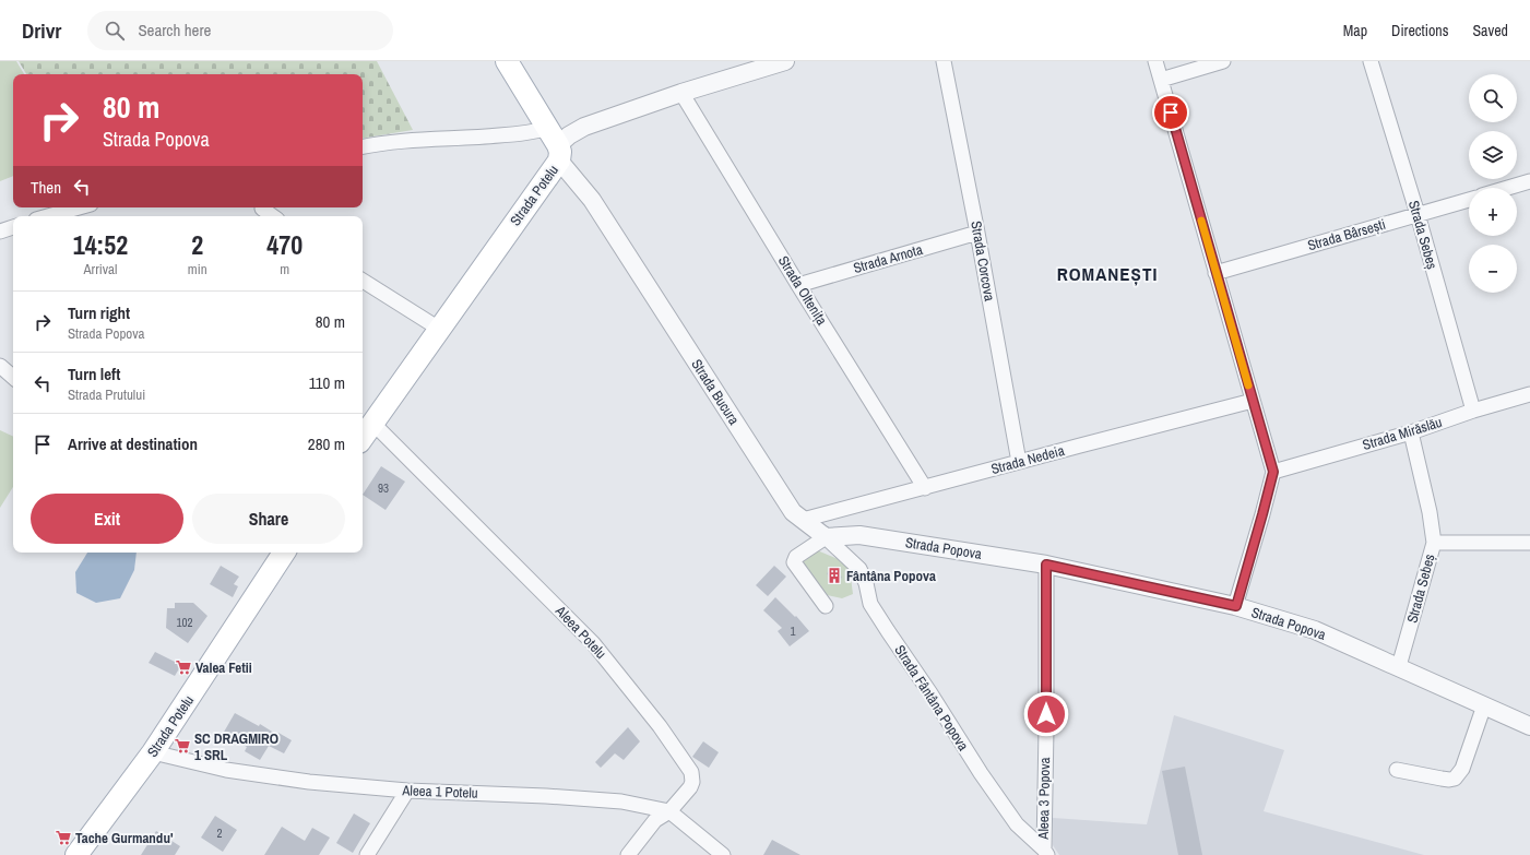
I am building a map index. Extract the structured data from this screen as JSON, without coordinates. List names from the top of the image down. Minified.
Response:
{"streets":{"main road":["Strada Potelu","Strada Bucura"],"street":["Strada Bârsești","Strada Sebeș","Strada Arnota","Strada Corcova","Strada Oltenița","Strada Mirăslău","Strada Nedeia","Strada Popova","Aleea Potelu","Strada Fântâna Popova","Aleea 1 Potelu","Aleea 3 Popova"]},"crossings":[["Strada Potelu","Strada Oltenița"],["Strada Potelu","Strada Bucura"],["Strada Potelu","Aleea Potelu"],["Strada Potelu","Aleea 1 Potelu"],["Strada Bârsești","Strada Sebeș"],["Strada Sebeș","Strada Mirăslău"],["Strada Sebeș","Strada Popova"],["Strada Arnota","Strada Corcova"],["Strada Arnota","Strada Oltenița"],["Strada Corcova","Strada Nedeia"],["Strada Oltenița","Strada Nedeia"],["Strada Bucura","Strada Nedeia"],["Strada Bucura","Strada Popova"],["Strada Bucura","Strada Fântâna Popova"],["Strada Popova","Strada Fântâna Popova"],["Strada Popova","Aleea 3 Popova"],["Aleea Potelu","Aleea 1 Potelu"],["Strada Fântâna Popova","Aleea 3 Popova"]],"districts":["ROMANEȘTI"],"places":{"building":["Fântâna Popova"],"supermarket":["Valea Fetii","SC DRAGMIRO 1 SRL","Tache Gurmandu'"]},"house_numbers":["93","102","1","2"],"page":{"header":"Drivr","search":"Search here","nav":["Map","Directions","Saved"],"map_buttons":["+","−"],"turn":["80 m","Strada Popova"],"then":"Then","eta":["14:52","Arrival","2","min","470","m"],"list":[{"name":"Turn right","note":"Strada Popova","value":"80 m"},{"name":"Turn left","note":"Strada Prutului","value":"110 m"},{"name":"Arrive at destination","value":"280 m"}],"buttons":["Exit","Share"]}}
